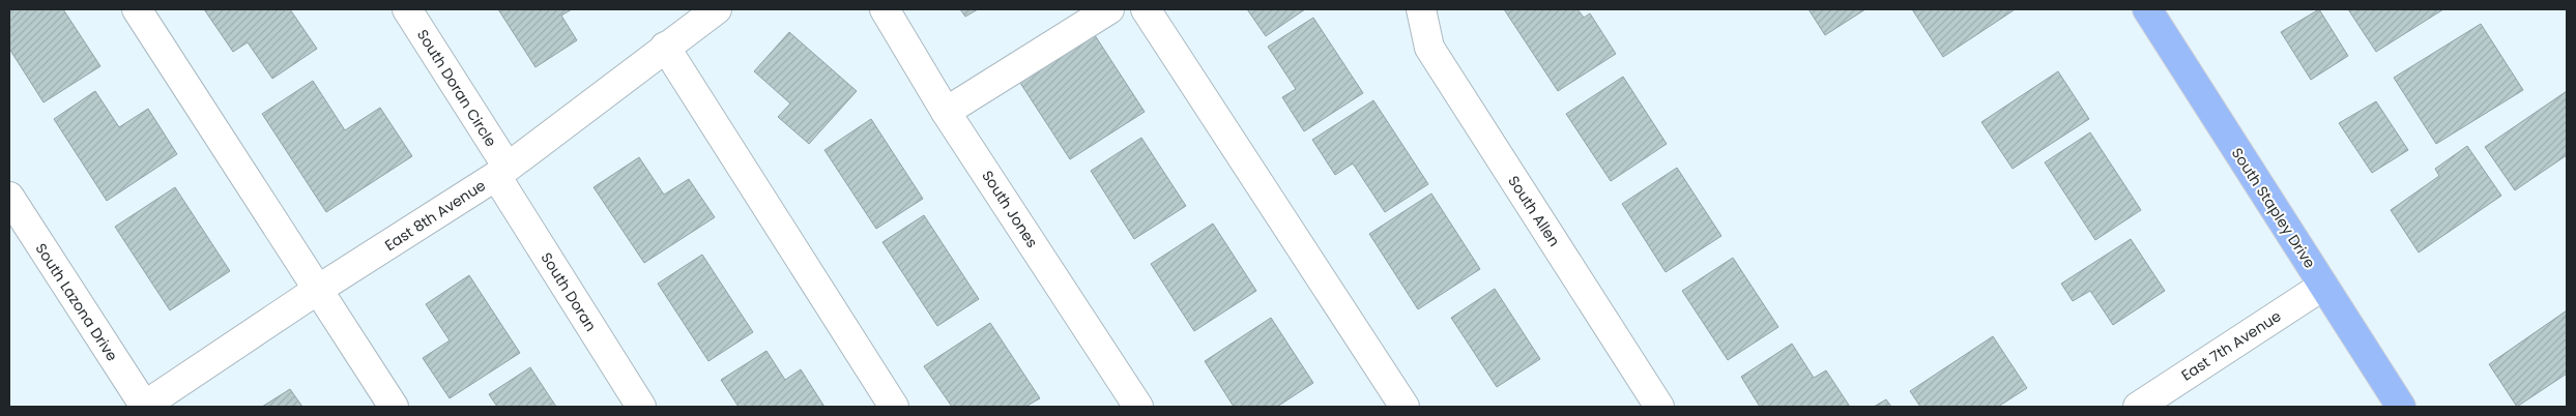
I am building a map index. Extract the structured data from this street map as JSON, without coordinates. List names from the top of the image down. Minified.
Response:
{"streets":{"main road":["South Stapley Drive"],"street":["South Doran Circle","South Jones","South Allen","East 8th Avenue","South Doran","South Lazona Drive","East 7th Avenue"]},"crossings":[["South Doran Circle","East 8th Avenue"],["South Doran Circle","South Doran"],["South Stapley Drive","East 7th Avenue"],["East 8th Avenue","South Doran"],["East 8th Avenue","South Lazona Drive"]]}
